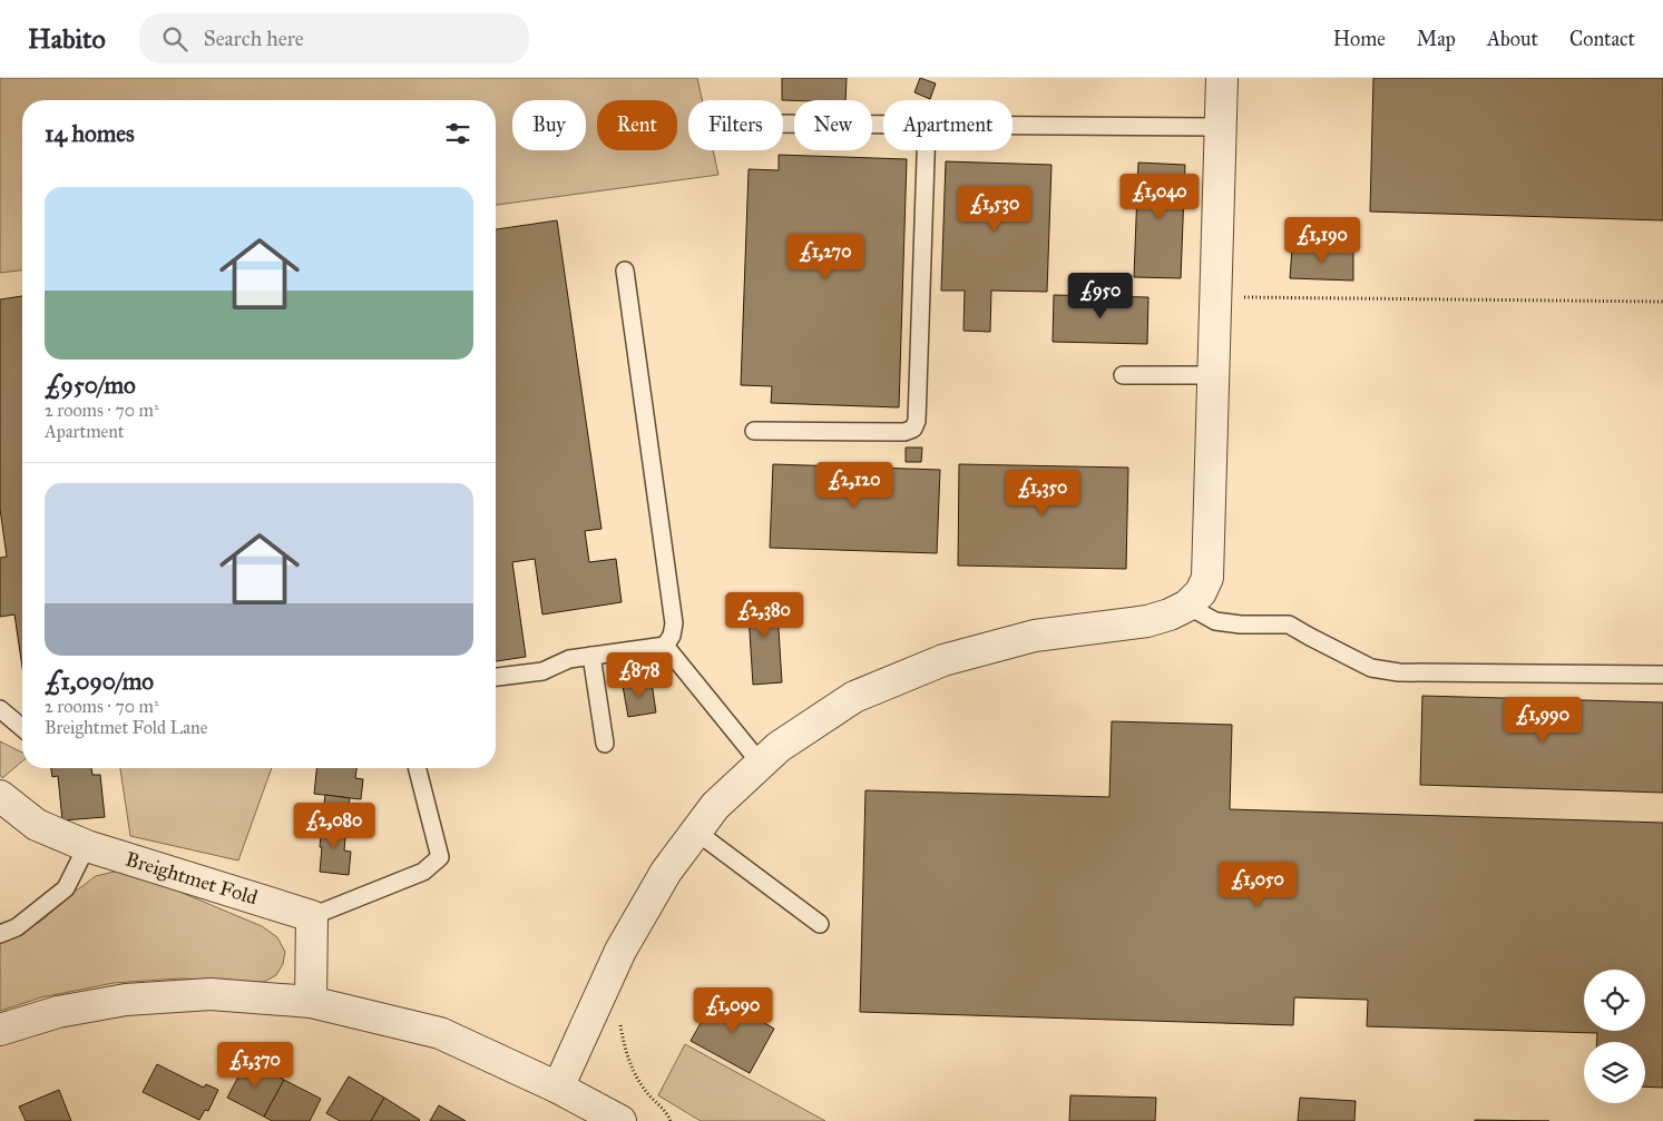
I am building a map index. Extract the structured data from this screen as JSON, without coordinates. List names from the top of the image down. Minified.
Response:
{"streets":{"street":["Breightmet Fold"]},"page":{"header":"Habito","search":"Search here","nav":["Home","Map","About","Contact"],"chip":["Buy","Rent","Filters","New","Apartment"],"heading":"14 homes","list":[{"name":"£950/mo","note":"2 rooms · 70 m² · Apartment"},{"name":"£1,090/mo","note":"2 rooms · 70 m² · Breightmet Fold Lane"}],"price":["£1,040","£1,530","£1,190","£1,270","£950","£2,120","£1,350","£2,380","£878","£1,990","£2,080","£1,050","£1,090","£1,370"]}}
